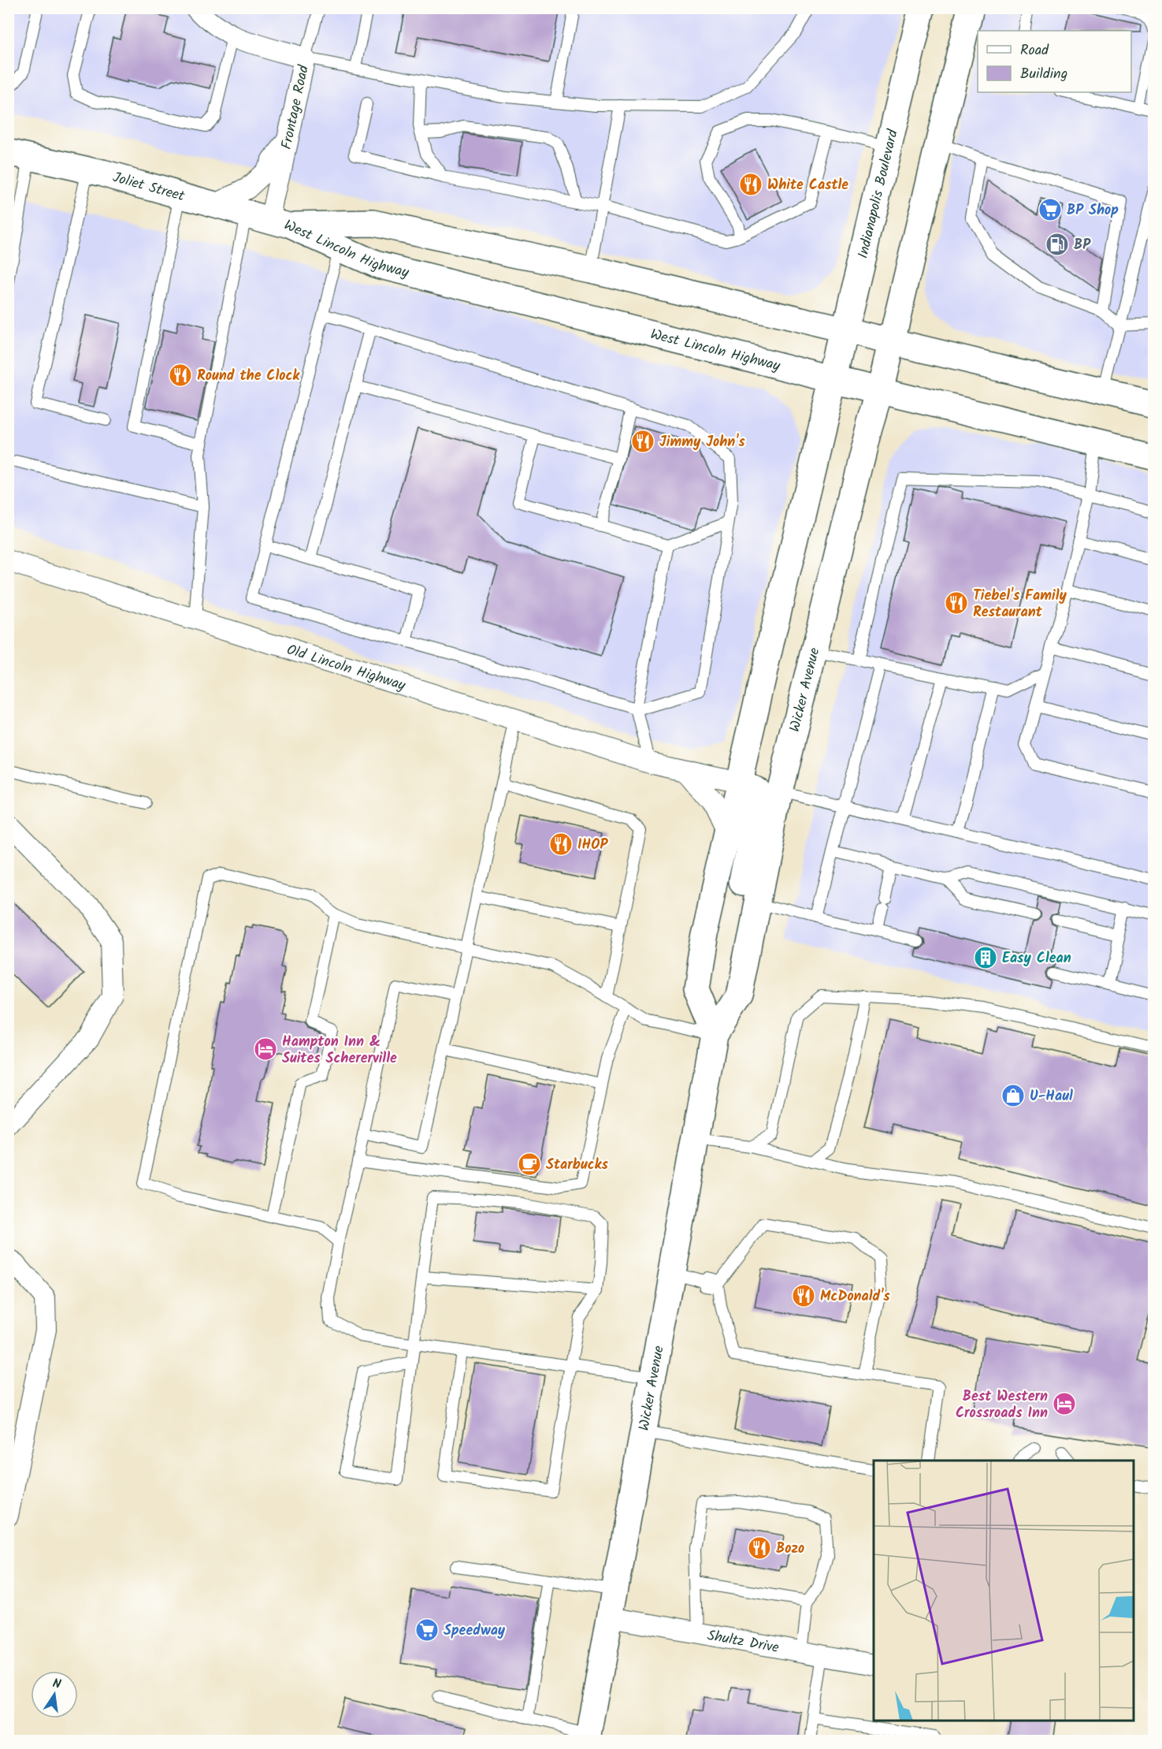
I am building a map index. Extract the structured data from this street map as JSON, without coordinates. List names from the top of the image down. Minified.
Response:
{"streets":{"main road":["Joliet Street","Indianapolis Boulevard","West Lincoln Highway","Wicker Avenue"],"street":["Frontage Road","Old Lincoln Highway","Shultz Drive"]},"crossings":[["Frontage Road","Joliet Street"],["Frontage Road","West Lincoln Highway"],["Joliet Street","West Lincoln Highway"],["Indianapolis Boulevard","West Lincoln Highway"],["West Lincoln Highway","Wicker Avenue"],["Wicker Avenue","Shultz Drive"]],"places":{"restaurant":["White Castle","Round the Clock","Jimmy John's","Tiebel's Family Restaurant","IHOP","McDonald's","Bozo"],"supermarket":["BP Shop","Speedway"],"fuel station":["BP"],"building":["Easy Clean"],"hotel":["Hampton Inn & Suites Schererville","Best Western Crossroads Inn"],"shop":["U-Haul"],"cafe":["Starbucks"]},"legend":["Road","Building"],"north":"top"}
